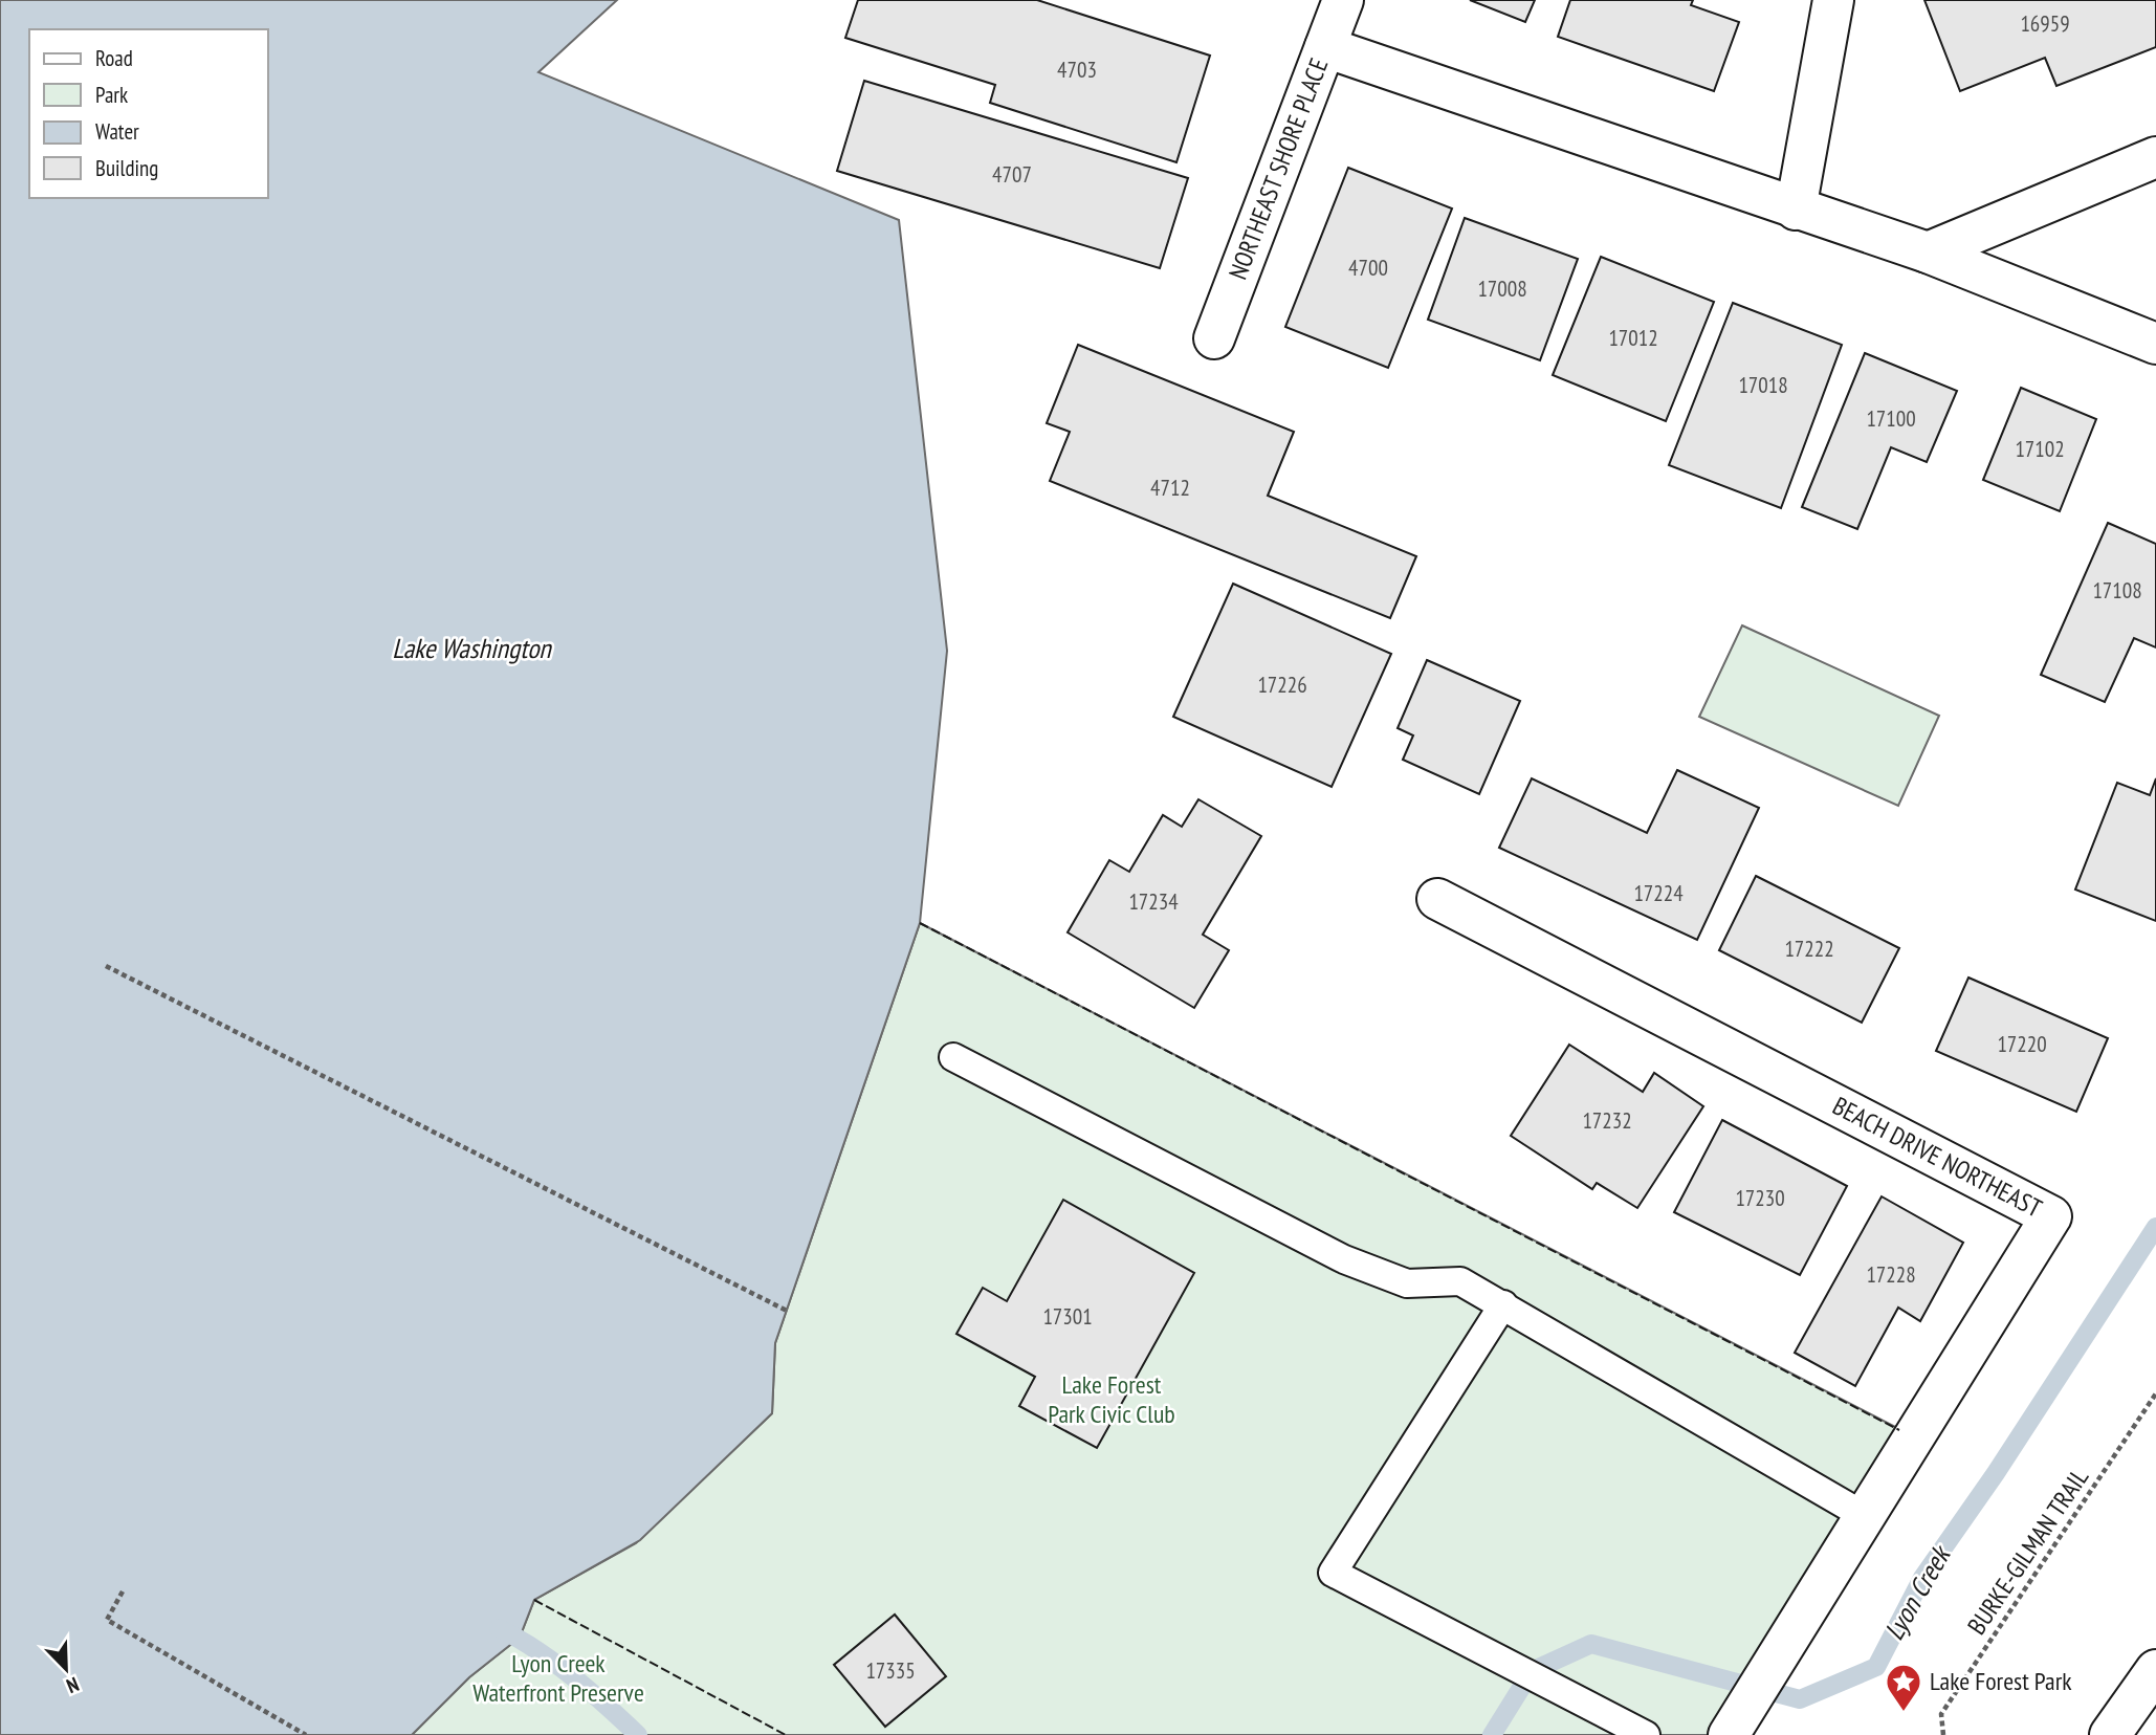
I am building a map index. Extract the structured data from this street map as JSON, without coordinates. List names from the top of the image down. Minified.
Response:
{"streets":{"street":["NORTHEAST SHORE PLACE","BEACH DRIVE NORTHEAST"],"path":["BURKE-GILMAN TRAIL"]},"water":["Lake Washington","Lyon Creek"],"parks":["Lake Forest Park Civic Club","Lyon Creek Waterfront Preserve"],"places":{"place":["Lake Forest Park"]},"house_numbers":["16959","4703","4707","4700","17008","17012","17018","17100","17102","4712","17108","17226","17224","17234","17222","17220","17232","17230","17228","17301","17335"],"legend":["Road","Park","Water","Building"],"north":"bottom right"}
